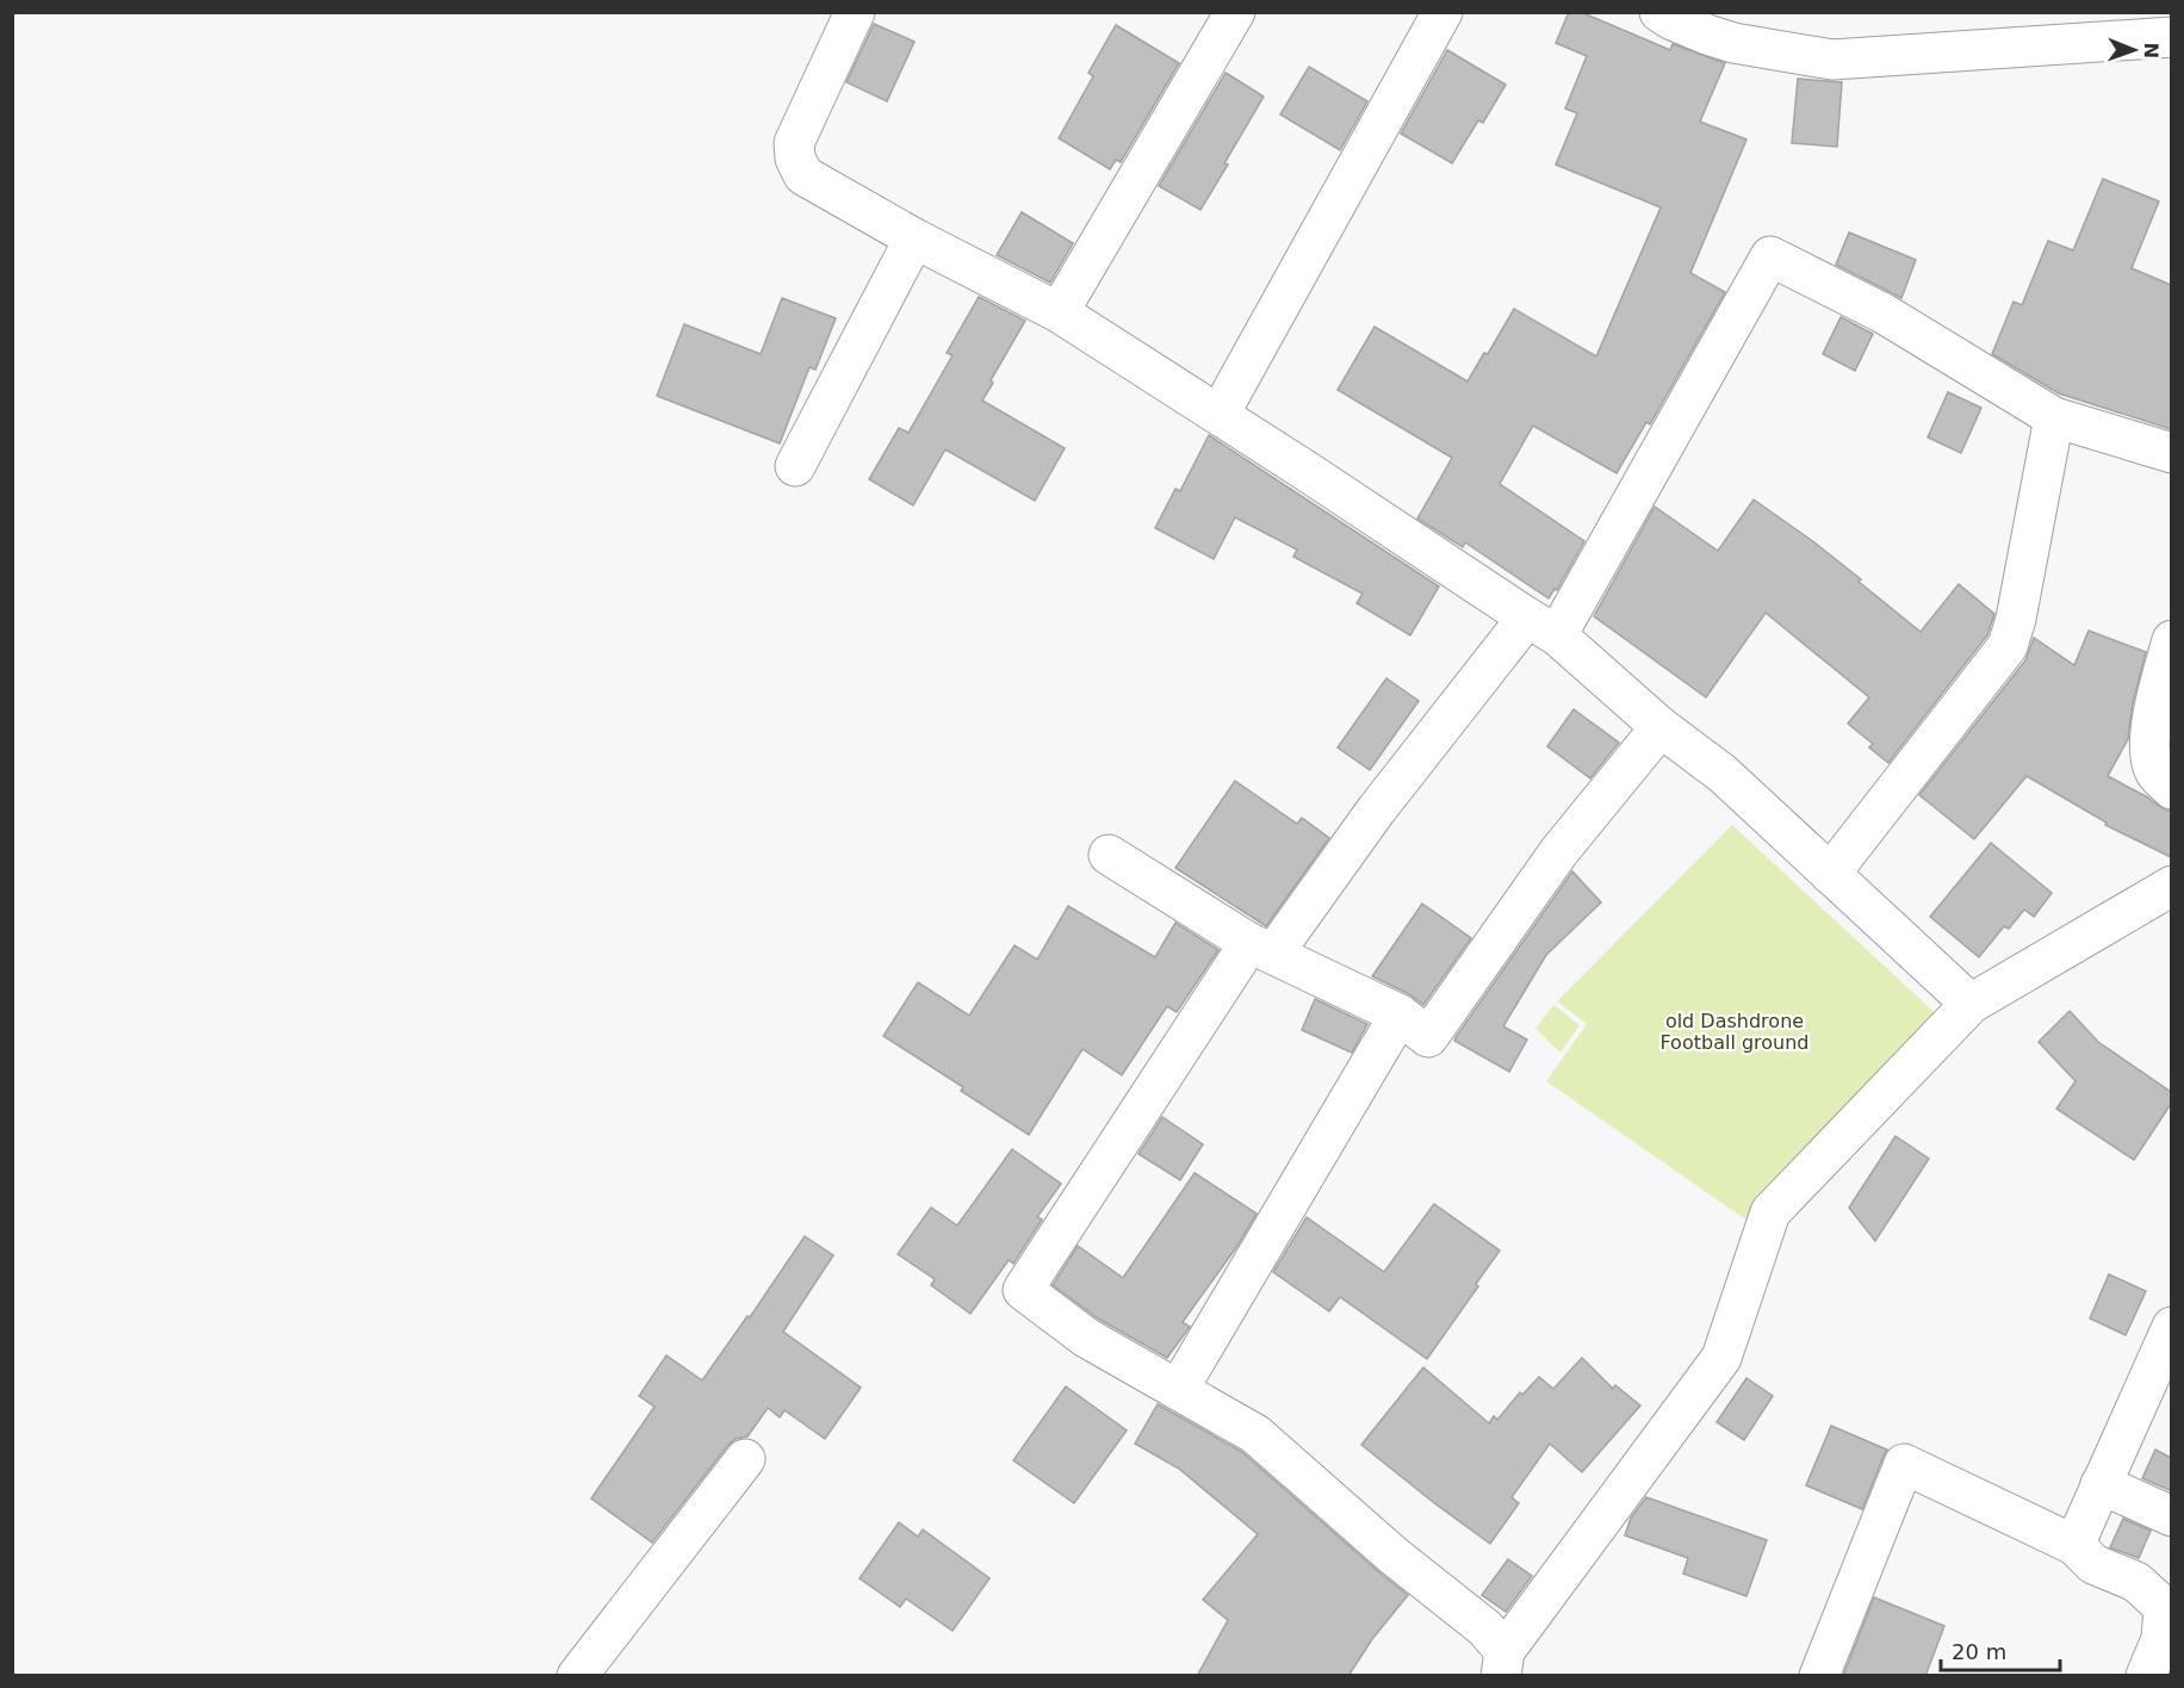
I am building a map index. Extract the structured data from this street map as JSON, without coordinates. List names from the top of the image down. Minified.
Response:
{"parks":["old Dashdrone Football ground"],"scale_bar":"20 m","north":"right"}
